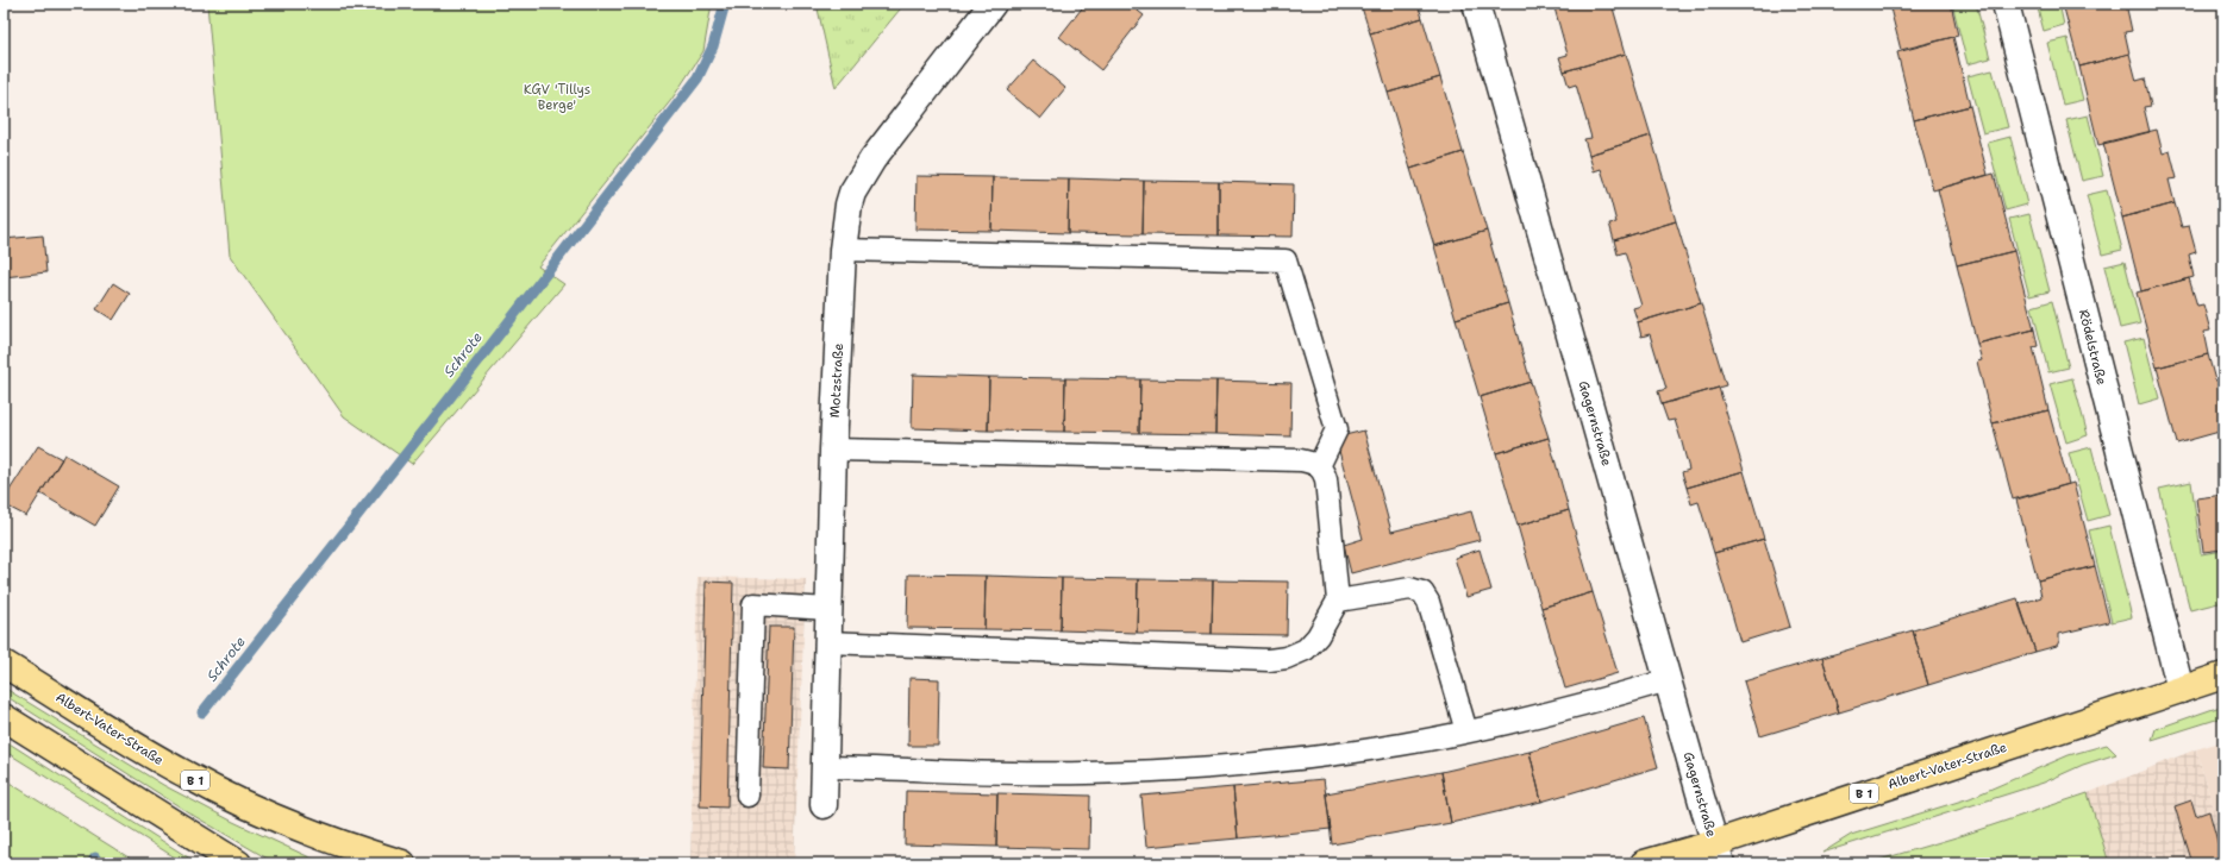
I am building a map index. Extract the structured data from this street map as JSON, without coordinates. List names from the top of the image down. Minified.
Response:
{"streets":{"main road":["Albert-Vater-Straße","B 1"],"street":["Rödelstraße","Motzstraße","Gagernstraße"]},"crossings":[["Rödelstraße","Albert-Vater-Straße"],["Gagernstraße","Albert-Vater-Straße"]],"water":["Schrote"],"parks":["KGV 'Tillys Berge'"]}
